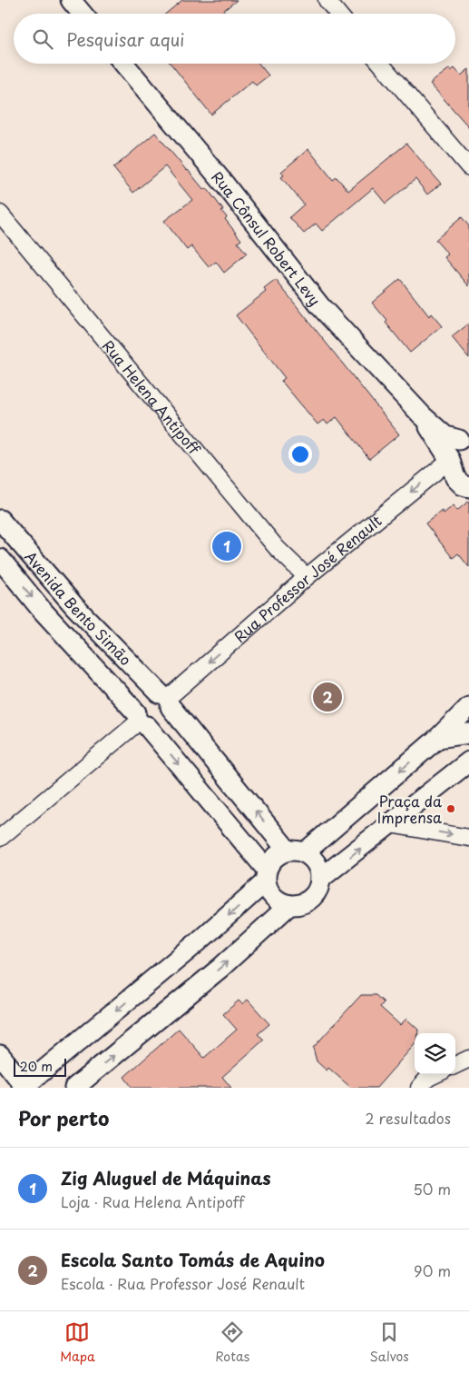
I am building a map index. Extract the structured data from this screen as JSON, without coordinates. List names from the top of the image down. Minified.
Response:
{"streets":{"street":["Rua Cônsul Robert Levy","Rua Helena Antipoff","Rua Professor José Renault","Avenida Bento Simão"]},"crossings":[["Rua Cônsul Robert Levy","Rua Professor José Renault"],["Rua Helena Antipoff","Rua Professor José Renault"],["Rua Professor José Renault","Avenida Bento Simão"]],"one_way":["Rua Professor José Renault"],"places":["Praça da Imprensa"],"scale_bar":"20 m","page":{"search":"Pesquisar aqui","pins":["1","2"],"scale":"20 m","heading":["Por perto","2 resultados"],"list":[{"mark":"1","name":"Zig Aluguel de Máquinas","note":"Loja · Rua Helena Antipoff","value":"50 m"},{"mark":"2","name":"Escola Santo Tomás de Aquino","note":"Escola · Rua Professor José Renault","value":"90 m"}],"nav":["Mapa","Rotas","Salvos"]}}
